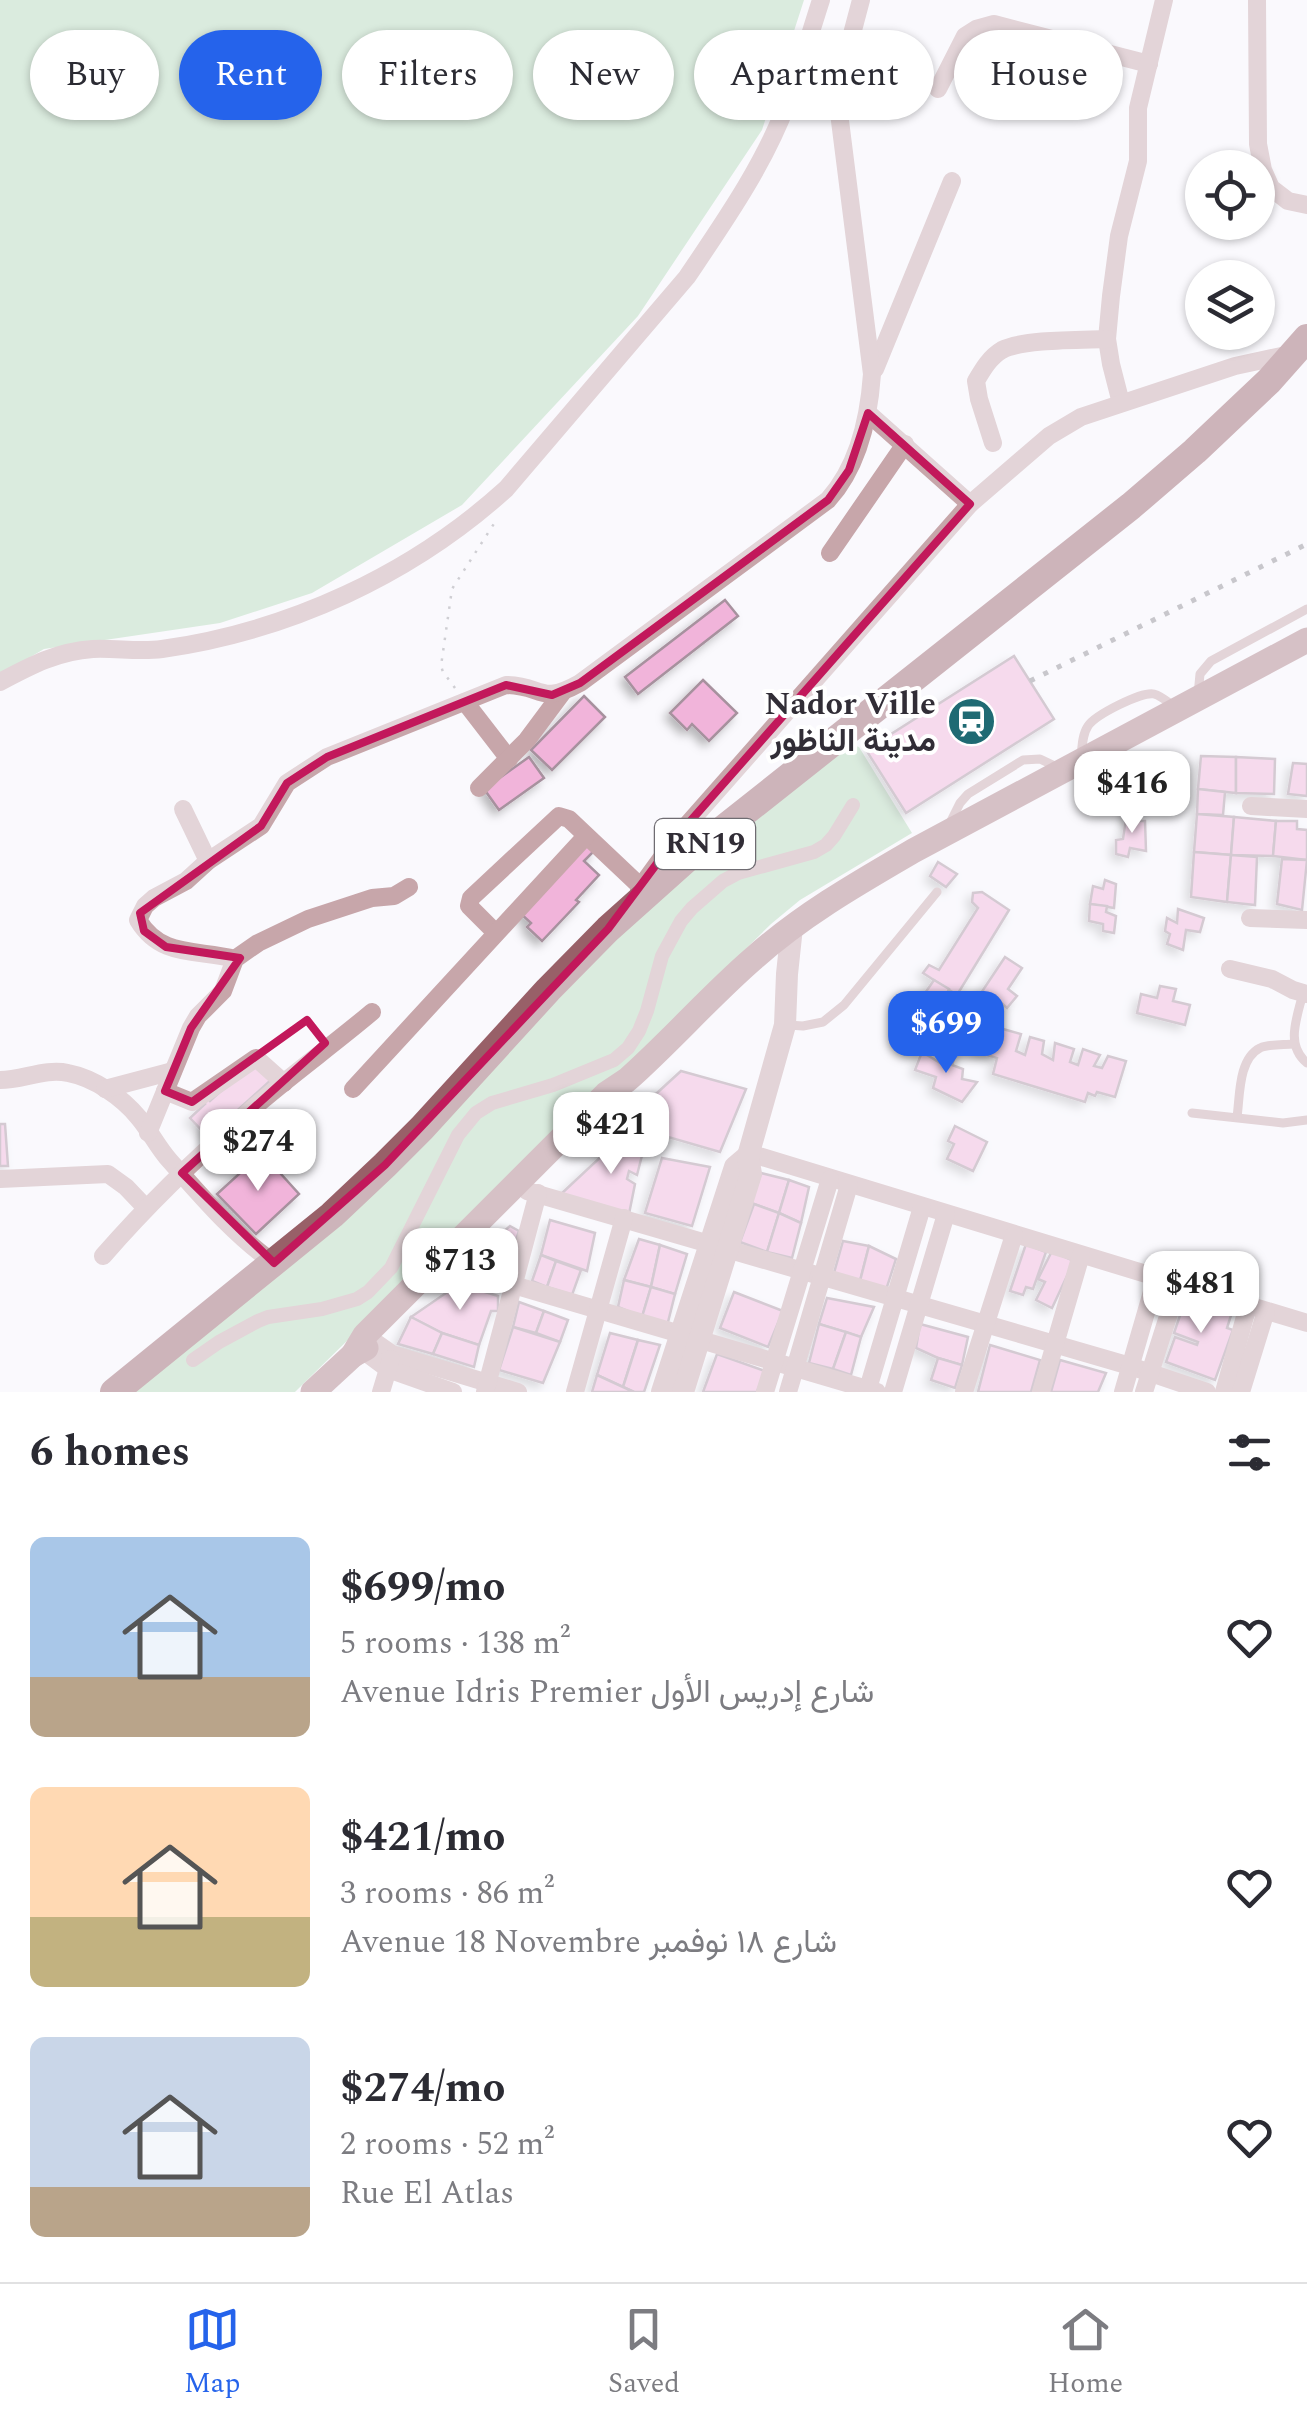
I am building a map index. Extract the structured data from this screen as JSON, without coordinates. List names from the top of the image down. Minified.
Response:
{"streets":{"main road":["RN19"]},"places":{"station":["Nador Ville مدينة الناظور"]},"page":{"chip":["Buy","Rent","Filters","New","Apartment","House"],"price":["$416","$699","$421","$274","$713","$481"],"heading":"6 homes","list":[{"name":"$699/mo","note":"5 rooms · 138 m² · Avenue Idris Premier شارع إدريس الأول"},{"name":"$421/mo","note":"3 rooms · 86 m² · Avenue 18 Novembre شارع ١٨ نوفمبر"},{"name":"$274/mo","note":"2 rooms · 52 m² · Rue El Atlas"}],"tabs":["Map","Saved","Home"]}}
